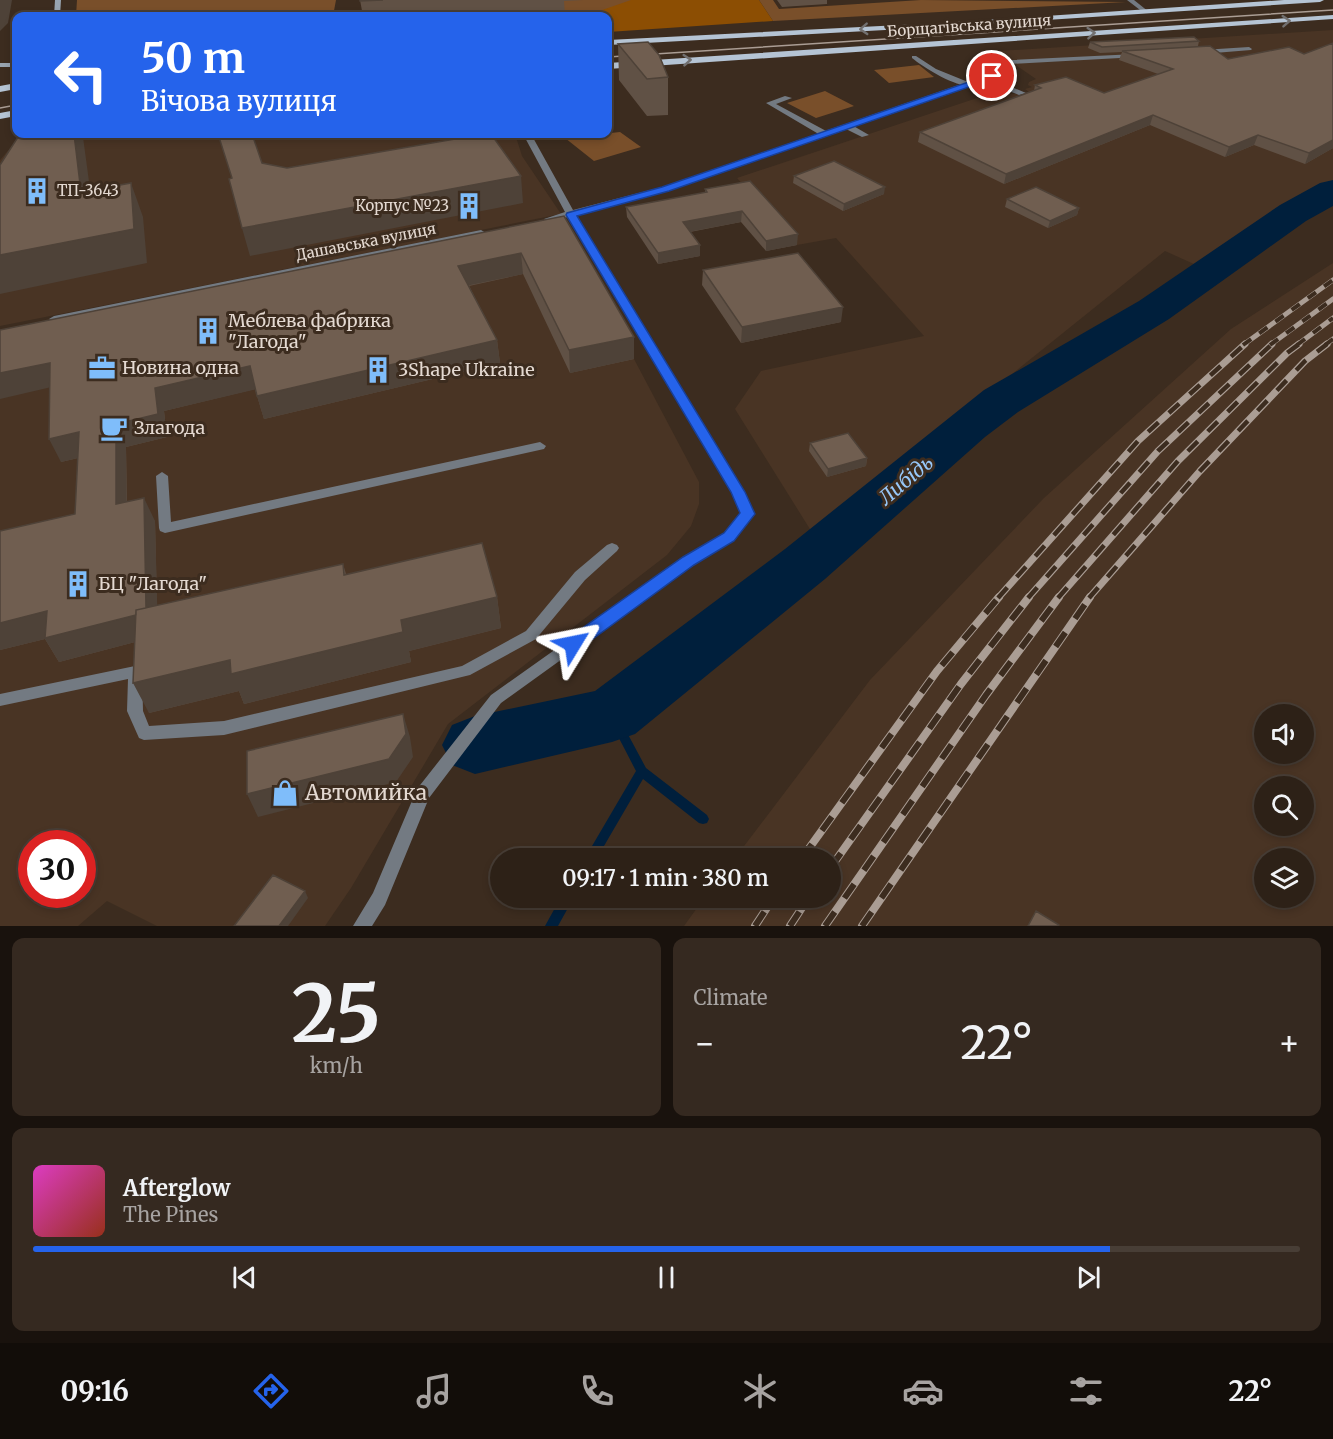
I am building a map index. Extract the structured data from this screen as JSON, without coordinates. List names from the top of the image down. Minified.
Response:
{"streets":{"main road":["Борщагівська вулиця"],"street":["Дашавська вулиця"]},"water":["Либідь"],"places":{"building":["ТП-3643","Корпус №23","Меблева фабрика \"Лагода\"","3Shape Ukraine","БЦ \"Лагода\""],"office":["Новина одна"],"cafe":["Злагода"],"shop":["Автомийка"]},"page":{"turn":["50 m","Вічова вулиця"],"limit":"30","trip":"09:17 · 1 min · 380 m","tile":[["25","km/h"],"Climate"],"heat":["−","22°","+"],"song":["Afterglow","The Pines"],"tabs":["09:16","22°"]}}
